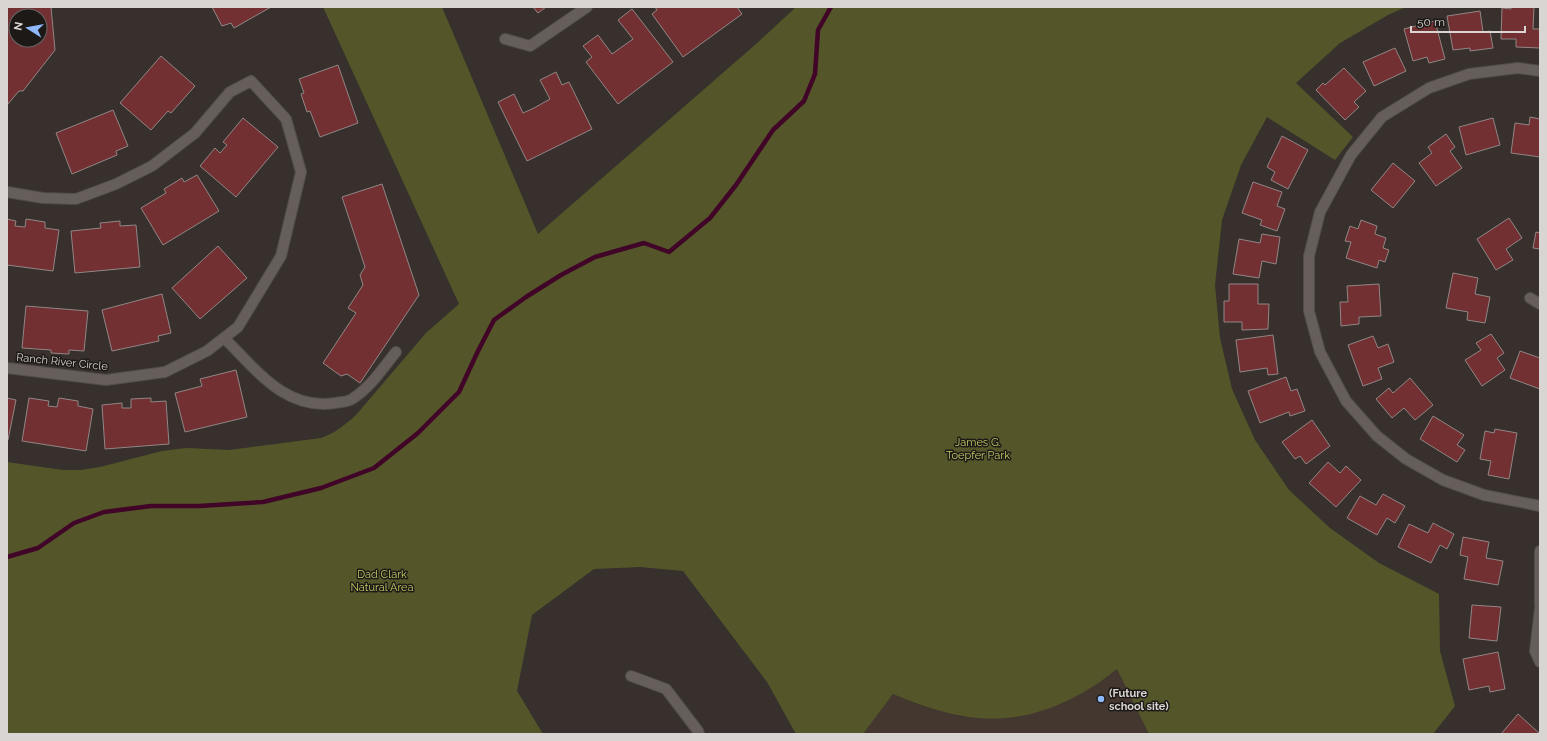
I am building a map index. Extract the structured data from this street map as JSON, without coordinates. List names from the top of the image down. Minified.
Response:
{"streets":{"street":["Ranch River Circle"]},"parks":["James G. Toepfer Park","Dad Clark Natural Area"],"places":["(Future school site)"],"scale_bar":"50 m","north":"left"}
